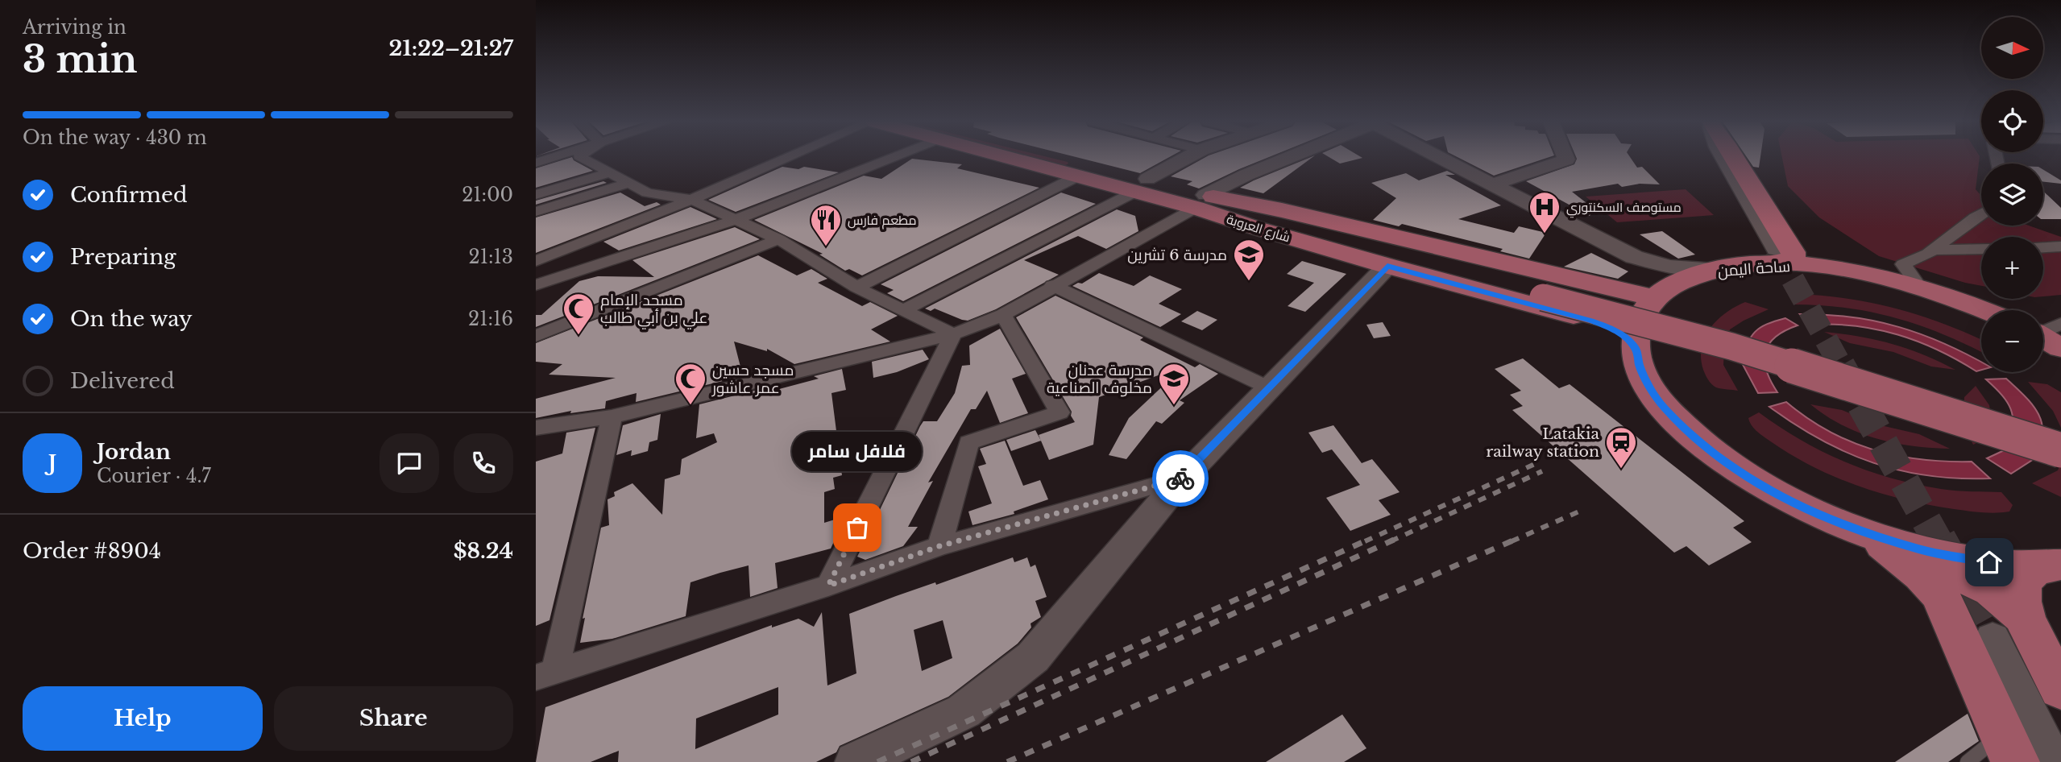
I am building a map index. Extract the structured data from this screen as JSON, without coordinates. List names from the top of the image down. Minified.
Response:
{"streets":{"main road":["شارع العروبة","ساحة اليمن"]},"crossings":[["شارع العروبة","ساحة اليمن"]],"places":{"hospital":["مستوصف السكنتوري"],"restaurant":["مطعم فارس"],"school or university":["مدرسة 6 تشرين","مدرسة عدنان مخلوف الصناعية"],"mosque":["مسجد الإمام علي بن أبي طالب","مسجد حسين عمر عاشور"],"station":["Latakia railway station"],"other":["فلافل سامر"]},"north":"right","page":{"heading":["3 min","Arriving in","21:22–21:27"],"panel":["Jordan","Courier · 4.7","Order #8904","$8.24"],"map_buttons":["+","−"],"bar":"On the way · 430 m","list":[["Confirmed","21:00"],["Preparing","21:13"],["On the way","21:16"],"Delivered"],"bubble":"فلافل سامر","round":"J","buttons":["Help","Share"]}}
